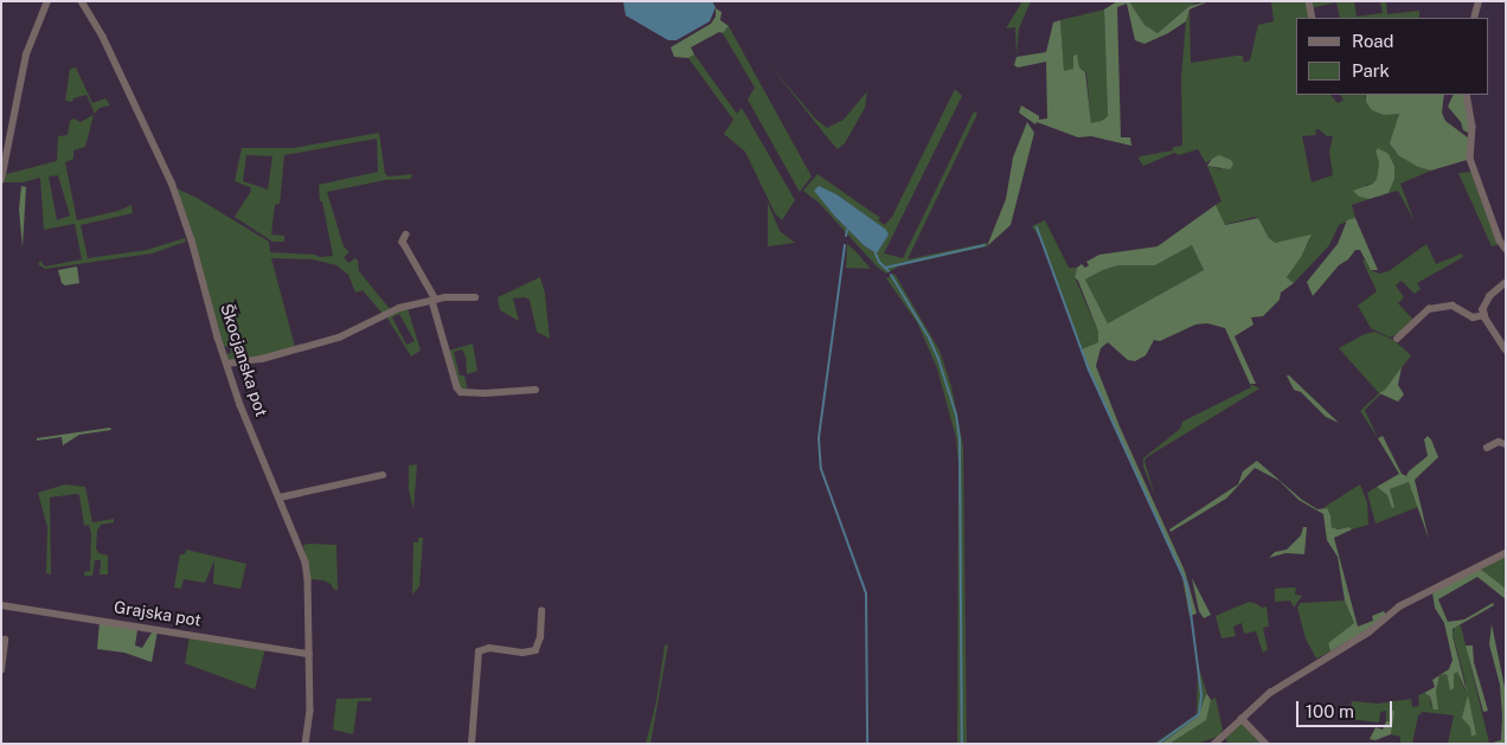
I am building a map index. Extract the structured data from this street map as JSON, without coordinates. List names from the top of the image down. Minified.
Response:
{"streets":{"street":["Škocjanska pot","Grajska pot"]},"crossings":[["Škocjanska pot","Grajska pot"]],"legend":["Road","Park"],"scale_bar":"100 m"}
